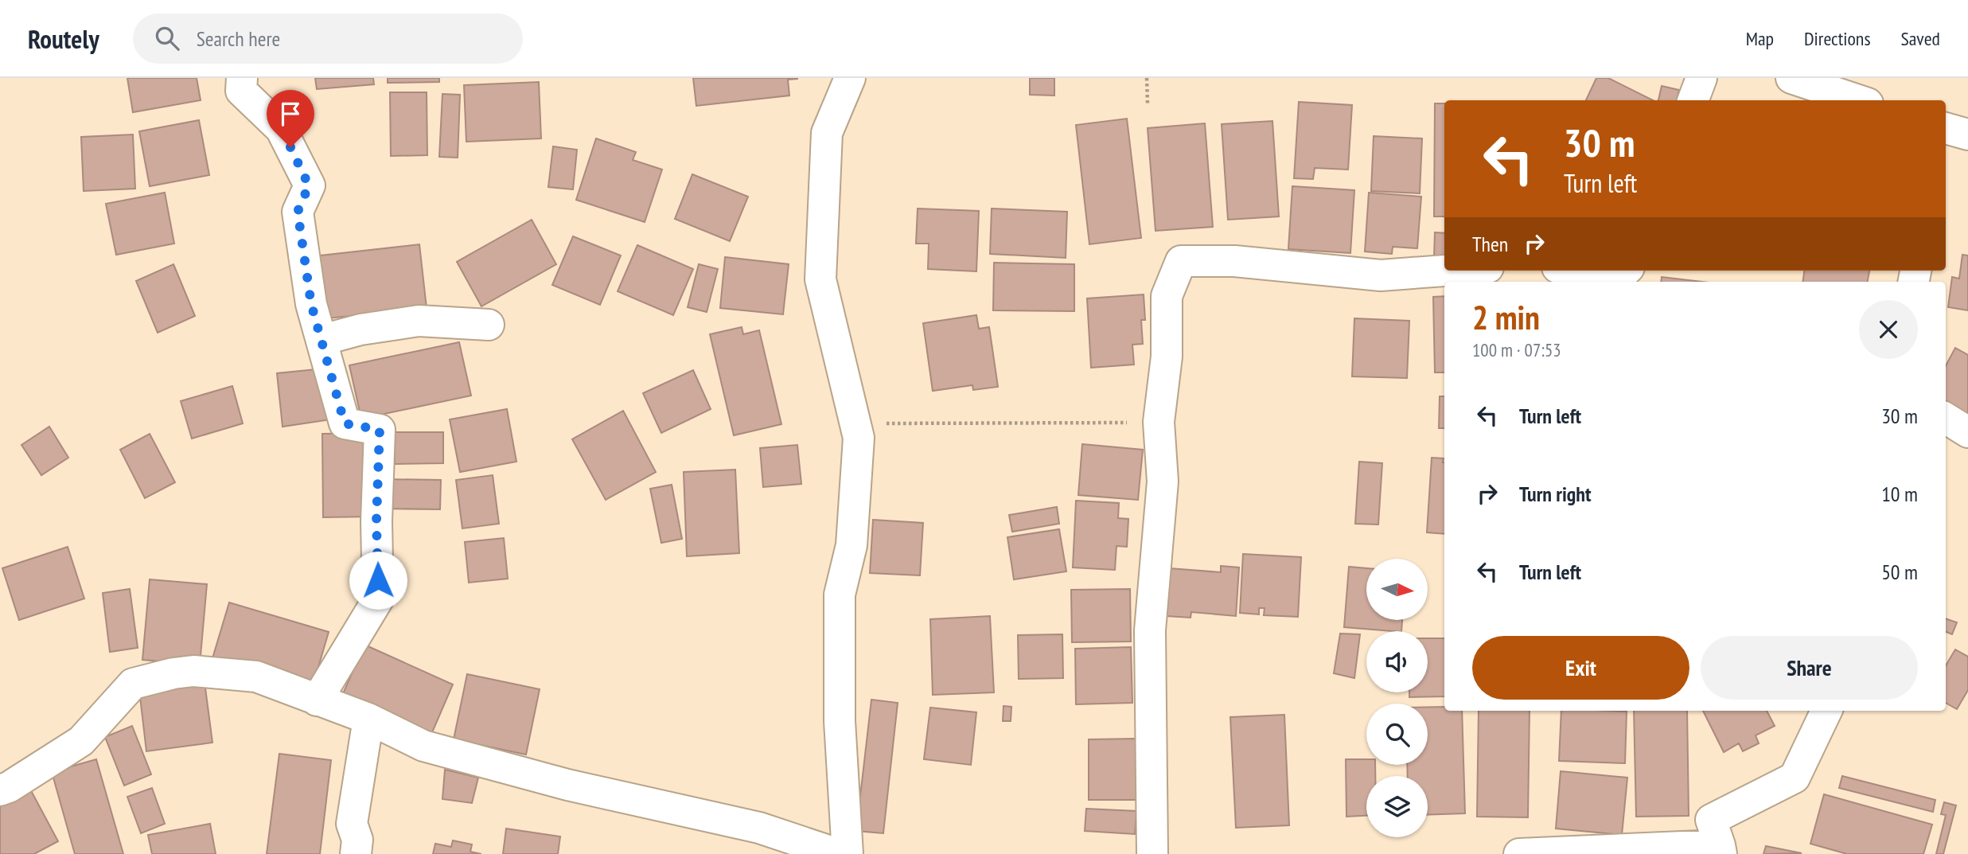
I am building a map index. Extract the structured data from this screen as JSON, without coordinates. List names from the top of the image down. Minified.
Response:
{"north":"right","page":{"header":"Routely","search":"Search here","nav":["Map","Directions","Saved"],"turn":["30 m","Turn left"],"then":"Then","heading":["2 min","100 m · 07:53"],"list":[{"name":"Turn left","value":"30 m"},{"name":"Turn right","value":"10 m"},{"name":"Turn left","value":"50 m"}],"buttons":["Exit","Share"]}}
